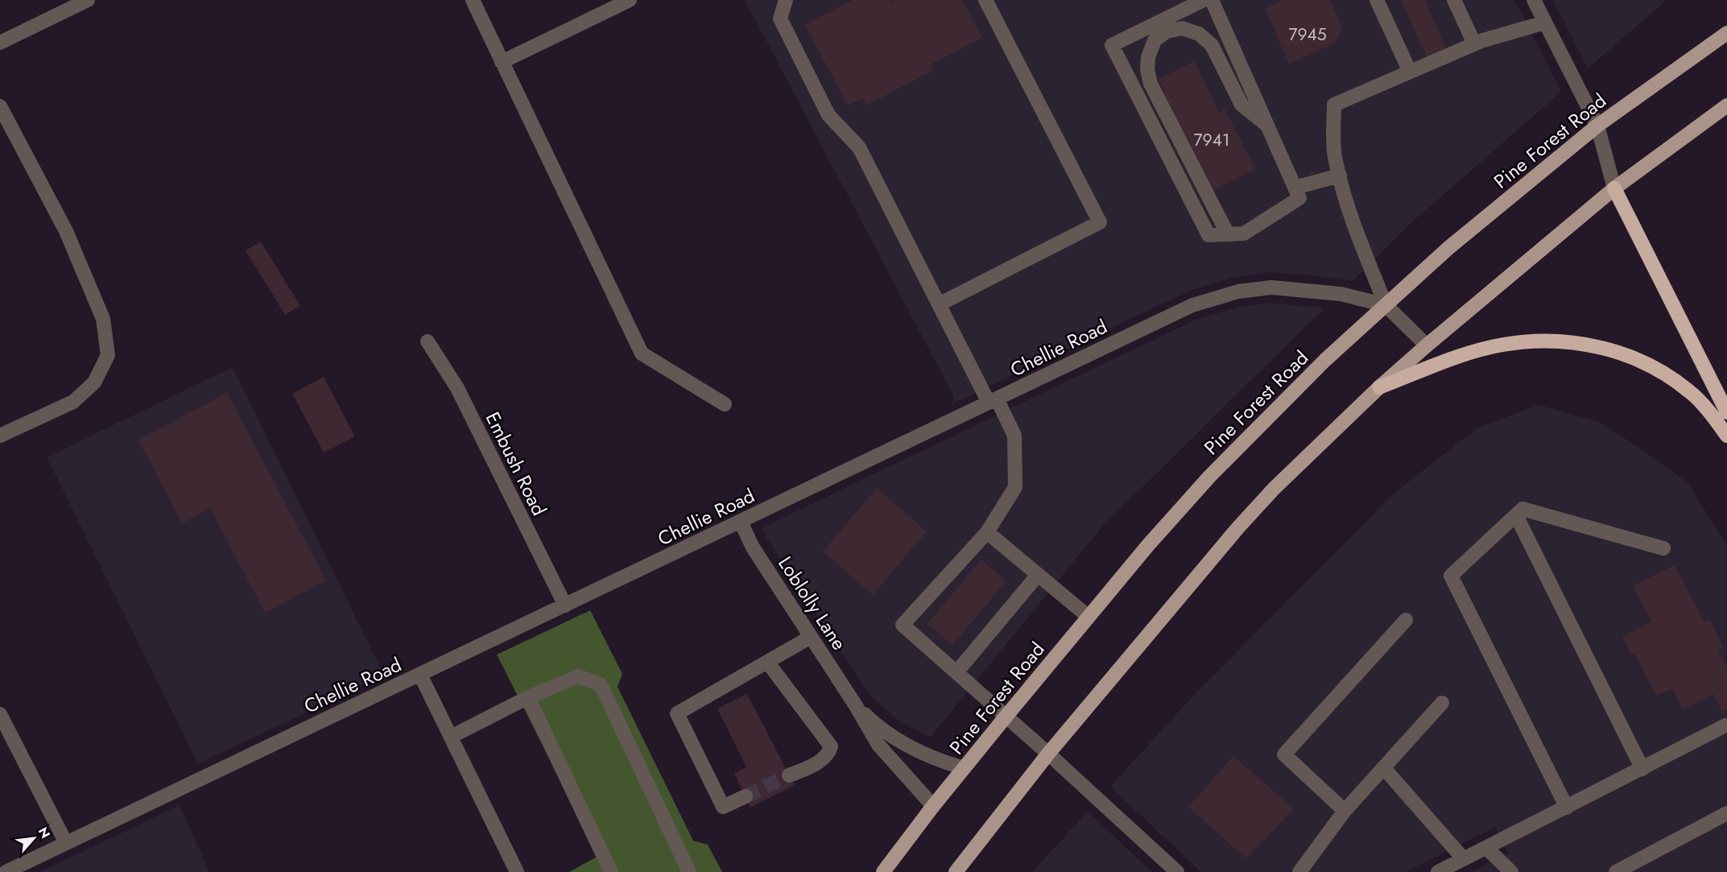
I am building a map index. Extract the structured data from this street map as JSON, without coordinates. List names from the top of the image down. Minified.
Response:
{"streets":{"main road":["Pine Forest Road"],"street":["Chellie Road","Embush Road","Loblolly Lane"]},"crossings":[["Pine Forest Road","Chellie Road"],["Pine Forest Road","Loblolly Lane"],["Chellie Road","Embush Road"],["Chellie Road","Loblolly Lane"]],"house_numbers":["7945","7941"],"north":"top right"}
